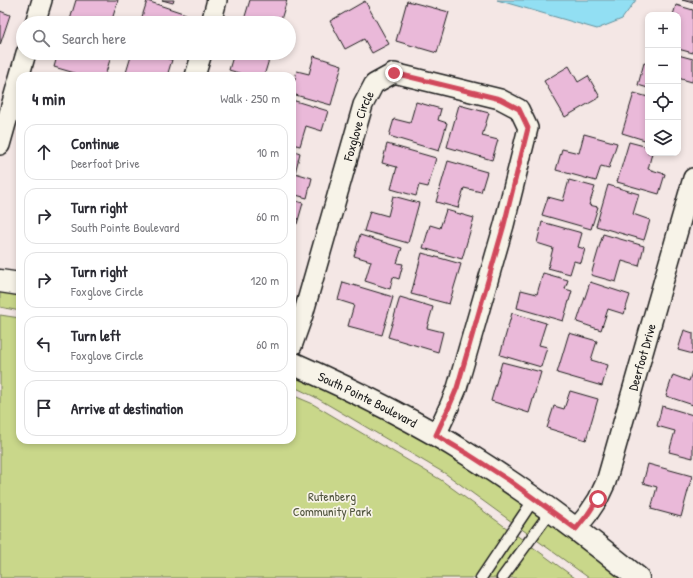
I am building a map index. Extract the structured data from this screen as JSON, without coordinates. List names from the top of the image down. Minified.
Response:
{"streets":{"street":["Foxglove Circle","Deerfoot Drive","South Pointe Boulevard"]},"crossings":[["Foxglove Circle","South Pointe Boulevard"],["Deerfoot Drive","South Pointe Boulevard"]],"parks":["Rutenberg Community Park"],"page":{"map_buttons":["+","−"],"search":"Search here","heading":["4 min","Walk · 250 m"],"list":[["Continue","Deerfoot Drive","10 m"],["Turn right","South Pointe Boulevard","60 m"],["Turn right","Foxglove Circle","120 m"],["Turn left","Foxglove Circle","60 m"],"Arrive at destination"]}}
